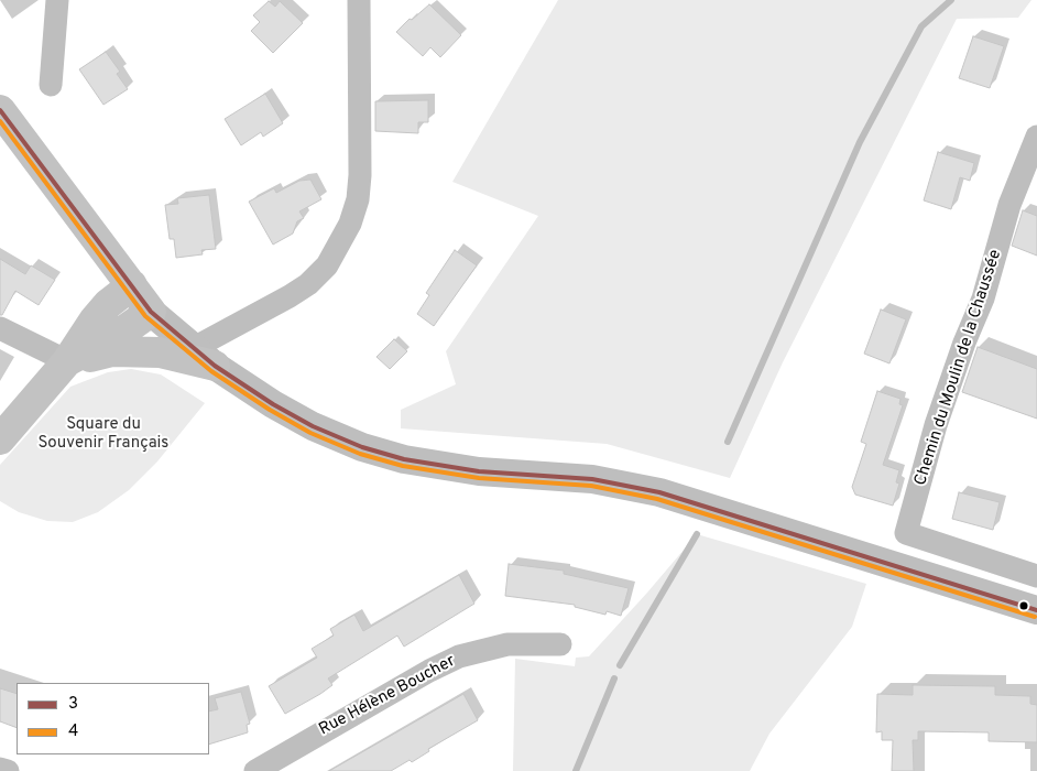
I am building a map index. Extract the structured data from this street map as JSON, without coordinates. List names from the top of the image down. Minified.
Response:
{"streets":{"street":["Chemin du Moulin de la Chaussée","Rue Hélène Boucher"]},"parks":["Square du Souvenir Français"],"lines":["transit line 3","transit line 4"],"legend":["3","4"]}
